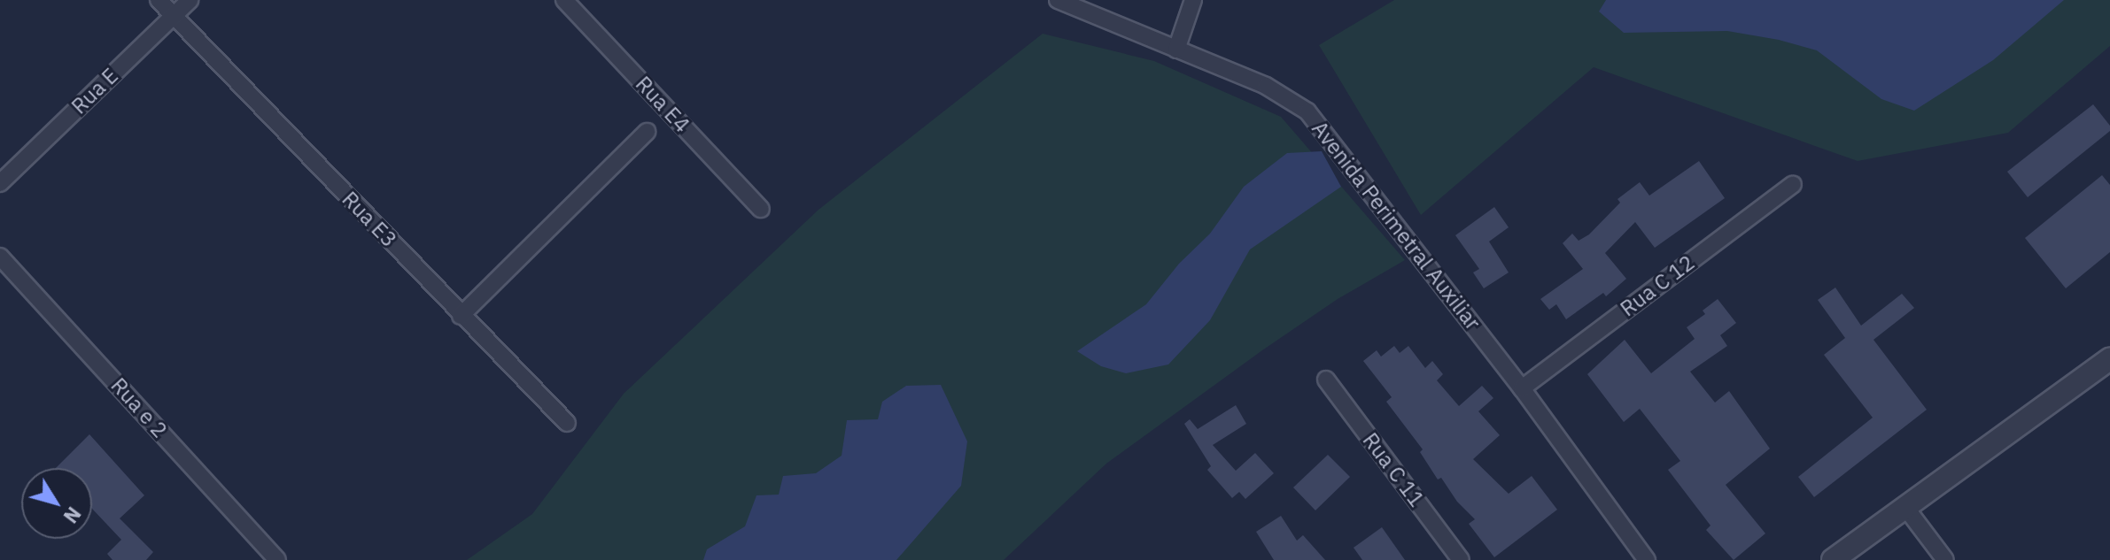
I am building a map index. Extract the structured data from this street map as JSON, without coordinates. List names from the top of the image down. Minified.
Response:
{"streets":{"street":["Rua E","Rua E4","Rua E3","Avenida Perimetral Auxiliar","Rua C 12","Rua e 2","Rua C 11"]},"crossings":[["Rua E","Rua E3"],["Avenida Perimetral Auxiliar","Rua C 12"]],"north":"bottom right"}
